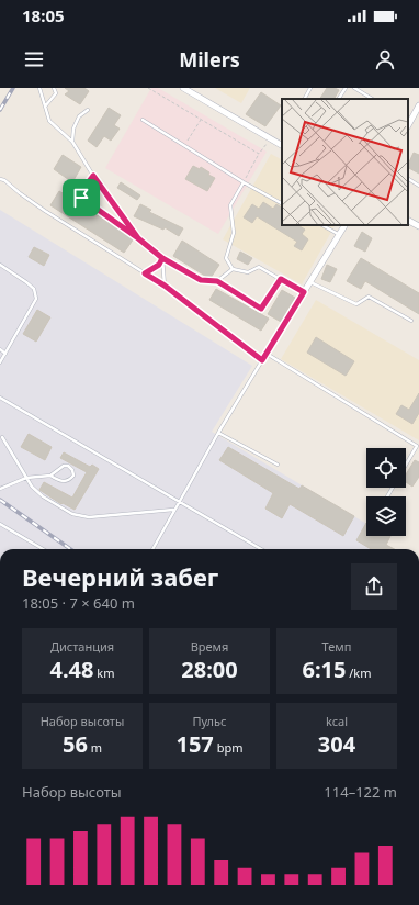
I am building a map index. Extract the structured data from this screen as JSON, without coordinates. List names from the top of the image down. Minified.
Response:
{"page":{"status":"18:05","header":"Milers","heading":["Вечерний забег","18:05 · 7 × 640 m"],"stats":[["Дистанция","4.48 km"],["Время","28:00"],["Темп","6:15 /km"],["Набор высоты","56 m"],["Пульс","157 bpm"],["kcal","304"]],"chart":["Набор высоты","114–122 m"]}}
